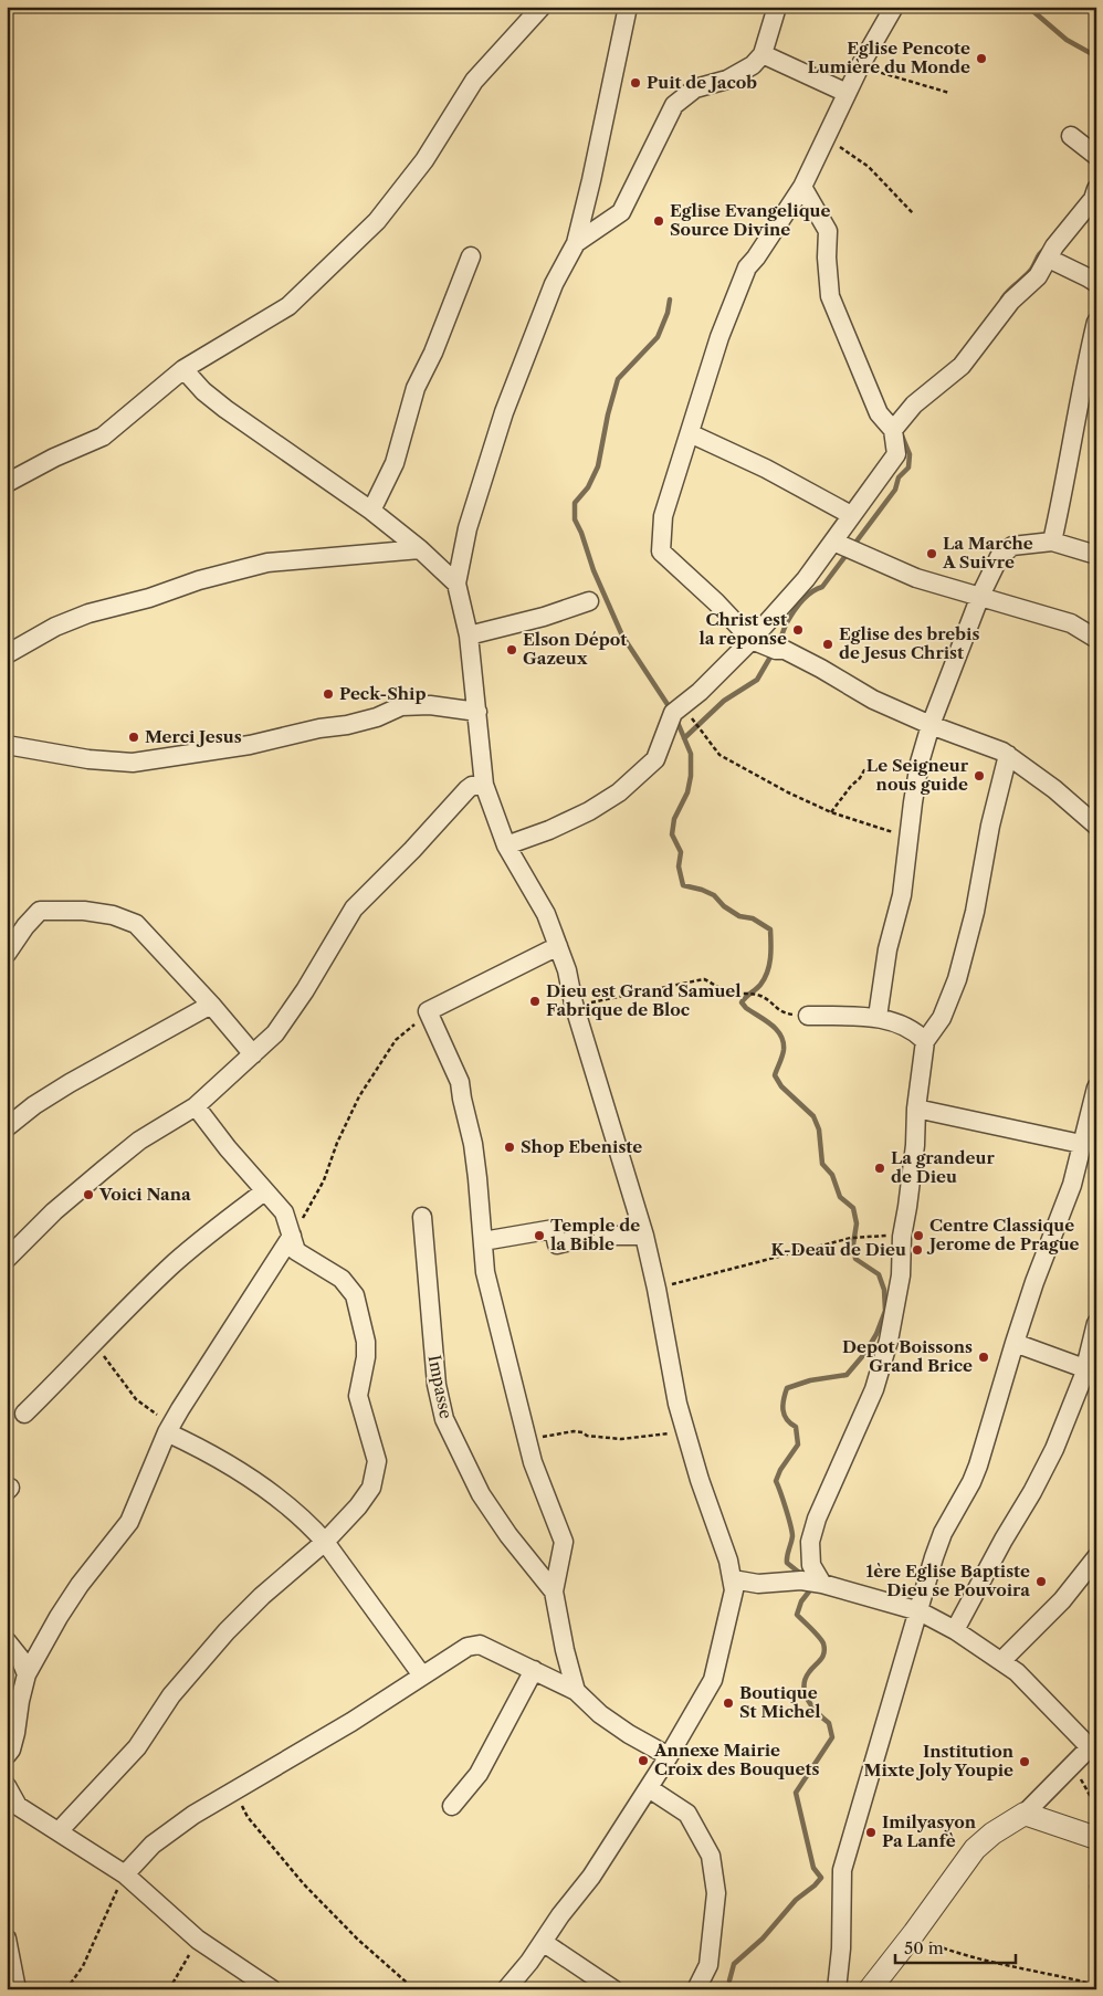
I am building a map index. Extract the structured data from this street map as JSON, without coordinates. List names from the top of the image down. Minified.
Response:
{"streets":{"street":["Impasse"]},"places":["Eglise Pencote Lumière du Monde","Puit de Jacob","Eglise Evangelique Source Divine","La Marche A Suivre","Christ est la reponse","Eglise des brebis de Jesus Christ","Elson Dépot Gazeux","Peck-Ship","Merci Jesus","Le Seigneur nous guide","Dieu est Grand Samuel Fabrique de Bloc","Shop Ebeniste","La grandeur de Dieu","Voici Nana","Temple de la Bible","Centre Classique Jerome de Prague","K-Deau de Dieu","Depot Boissons Grand Brice","1ère Eglise Baptiste Dieu se Pouvoira","Boutique St Michel","Annexe Mairie Croix des Bouquets","Institution Mixte Joly Youpie","Imilyasyon Pa Lanfè"],"scale_bar":"50 m"}
